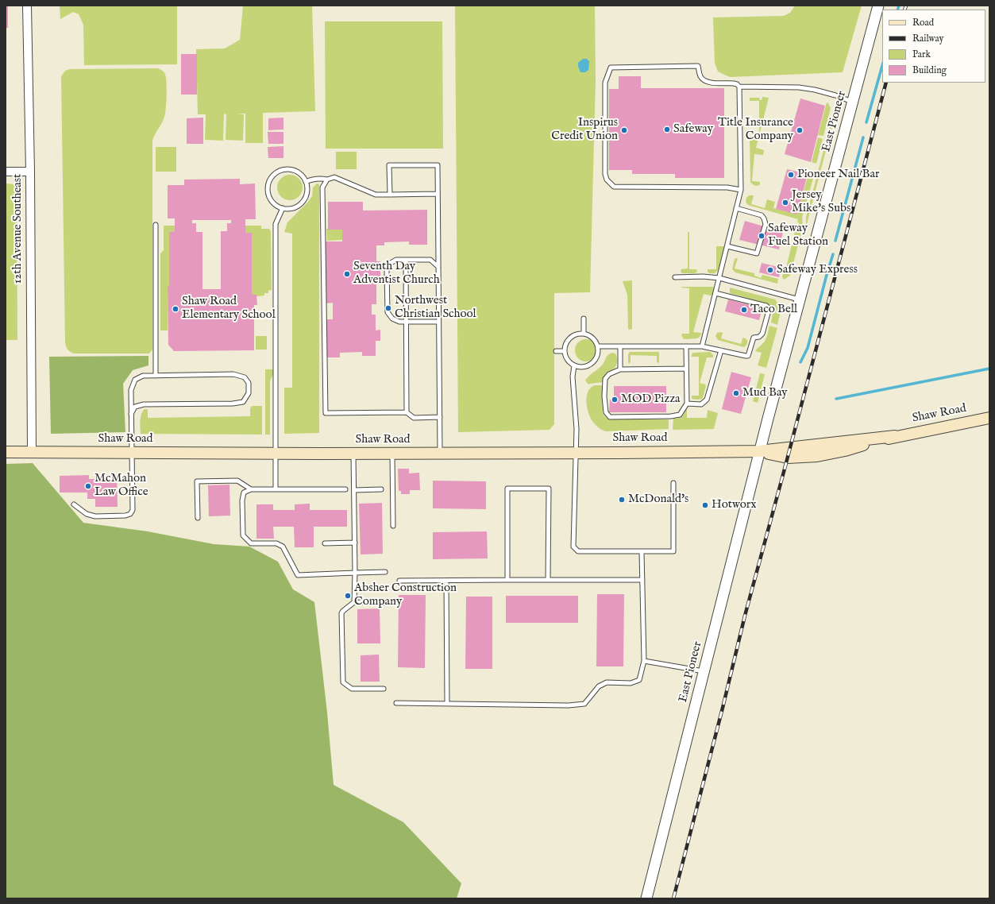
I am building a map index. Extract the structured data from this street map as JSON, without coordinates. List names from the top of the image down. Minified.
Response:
{"streets":{"main road":["Shaw Road"],"street":["East Pioneer","12th Avenue Southeast"]},"crossings":[["East Pioneer","Shaw Road"],["12th Avenue Southeast","Shaw Road"]],"places":["Safeway","Inspirus Credit Union","Title Insurance Company","Pioneer Nail Bar","Jersey Mike's Subs","Safeway Fuel Station","Safeway Express","Seventh Day Adventist Church","Northwest Christian School","Shaw Road Elementary School","Taco Bell","Mud Bay","MOD Pizza","McMahon Law Office","McDonald's","Hotworx","Absher Construction Company"],"legend":["Road","Railway","Park","Building"]}
